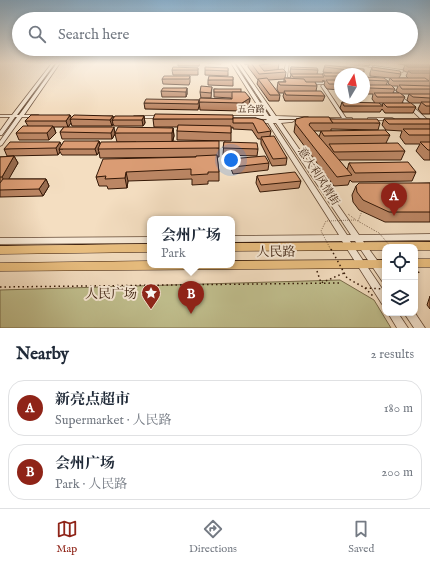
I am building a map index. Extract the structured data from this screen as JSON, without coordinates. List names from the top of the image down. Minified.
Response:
{"streets":{"main road":["人民路"],"street":["五合路","意大利风情街"]},"crossings":[["五合路","意大利风情街"],["意大利风情街","人民路"]],"places":{"place":["人民广场"]},"north":"top","page":{"search":"Search here","pins":["A","B"],"popup":["会州广场","Park"],"heading":["Nearby","2 results"],"list":[{"mark":"A","name":"新亮点超市","note":"Supermarket · 人民路","value":"180 m"},{"mark":"B","name":"会州广场","note":"Park · 人民路","value":"200 m"}],"nav":["Map","Directions","Saved"]}}
